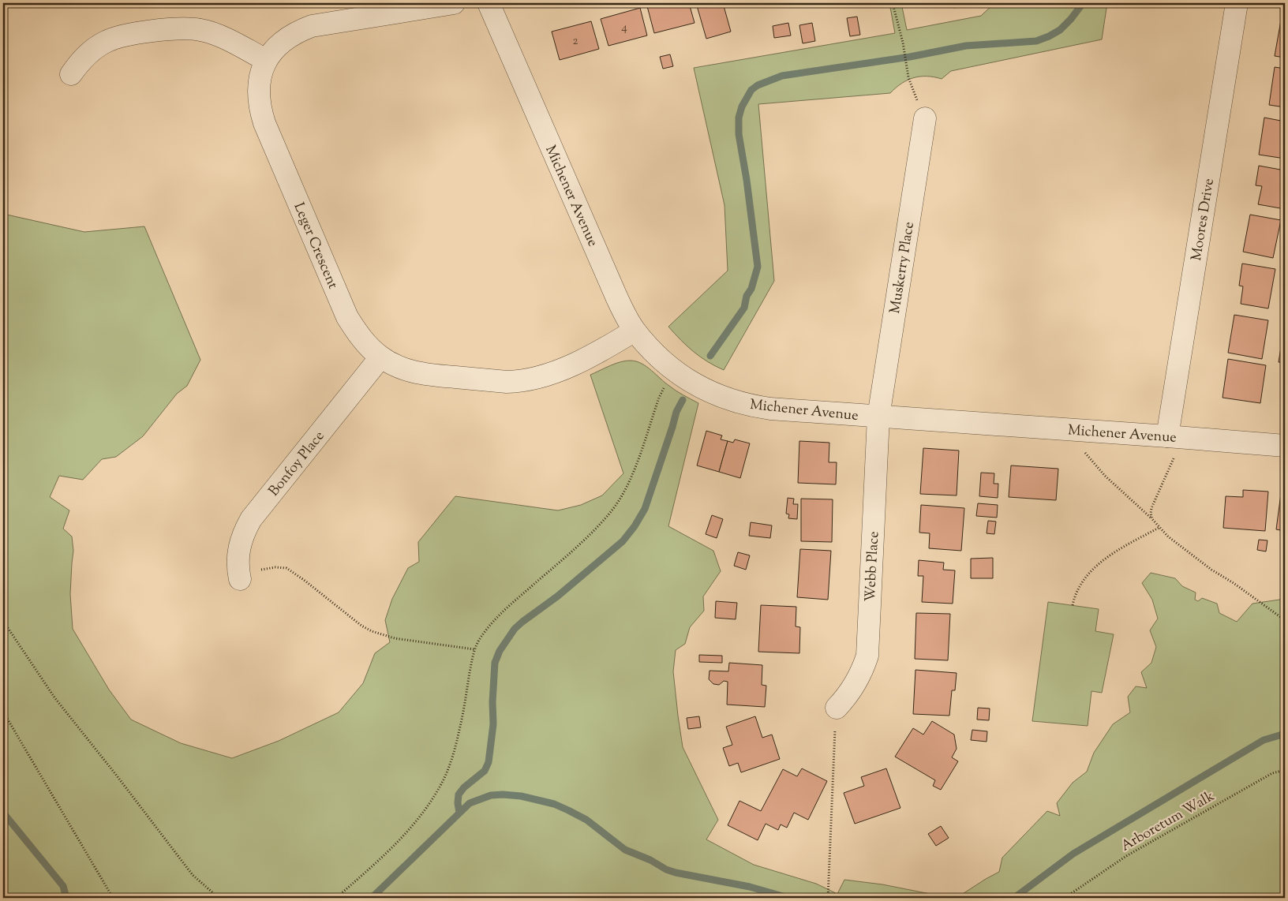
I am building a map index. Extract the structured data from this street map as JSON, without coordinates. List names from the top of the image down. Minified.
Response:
{"streets":{"street":["Michener Avenue","Moores Drive","Leger Crescent","Muskerry Place","Bonfoy Place","Webb Place"],"path":["Arboretum Walk"]},"crossings":[["Michener Avenue","Moores Drive"],["Michener Avenue","Leger Crescent"],["Michener Avenue","Muskerry Place"],["Michener Avenue","Webb Place"],["Leger Crescent","Bonfoy Place"],["Muskerry Place","Webb Place"]],"house_numbers":["4","2"]}
